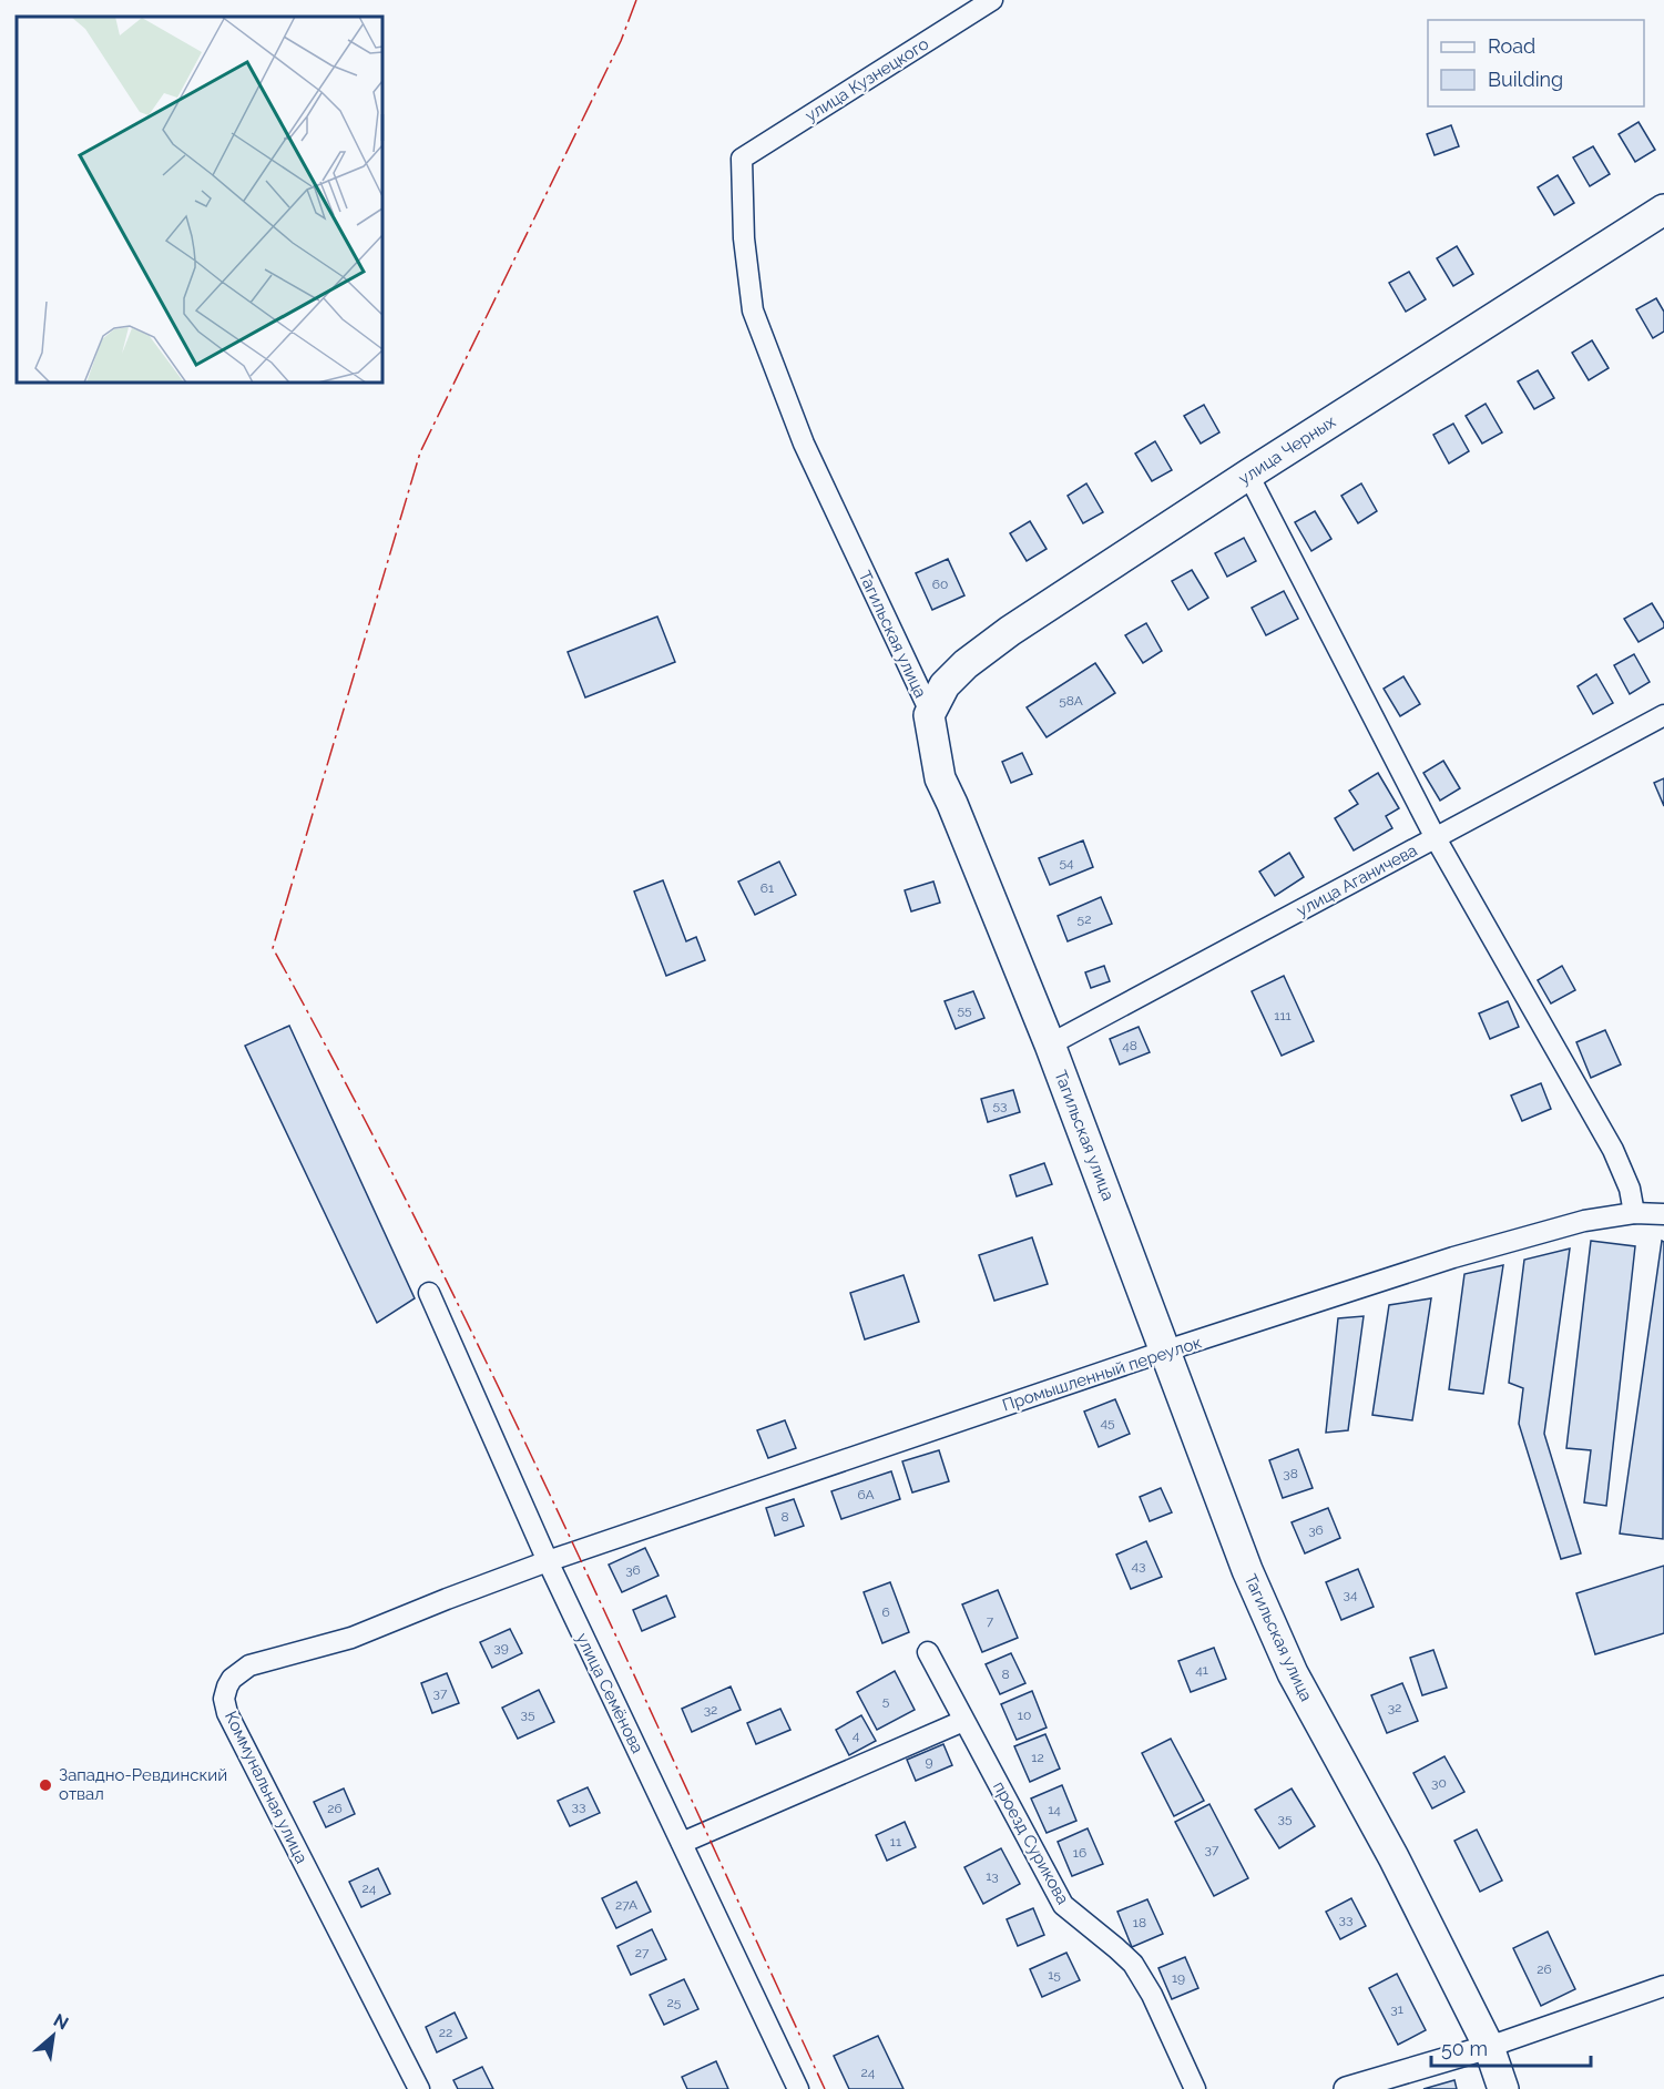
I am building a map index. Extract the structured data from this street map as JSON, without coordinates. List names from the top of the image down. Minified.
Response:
{"streets":{"main road":["улица Черных","Тагильская улица"],"street":["улица Кузнецкого","улица Аганичева","Промышленный переулок","улица Семёнова","Коммунальная улица","проезд Сурикова"]},"crossings":[["улица Кузнецкого","Тагильская улица"],["улица Черных","Тагильская улица"],["Тагильская улица","улица Аганичева"],["Тагильская улица","Промышленный переулок"],["Промышленный переулок","улица Семёнова"],["Промышленный переулок","Коммунальная улица"],["улица Семёнова","Коммунальная улица"]],"places":["Западно-Ревдинский отвал"],"house_numbers":["60","58А","54","61","52","55","111","48","53","45","38","6А","8","36","43","36","34","6","7","39","41","8","37","5","32","32","35","10","4","12","9","30","33","26","14","35","11","37","16","13","24","27А","33","18","27","26","15","19","25","31","22","24"],"legend":["Road","Building"],"scale_bar":"50 m","north":"top right"}
